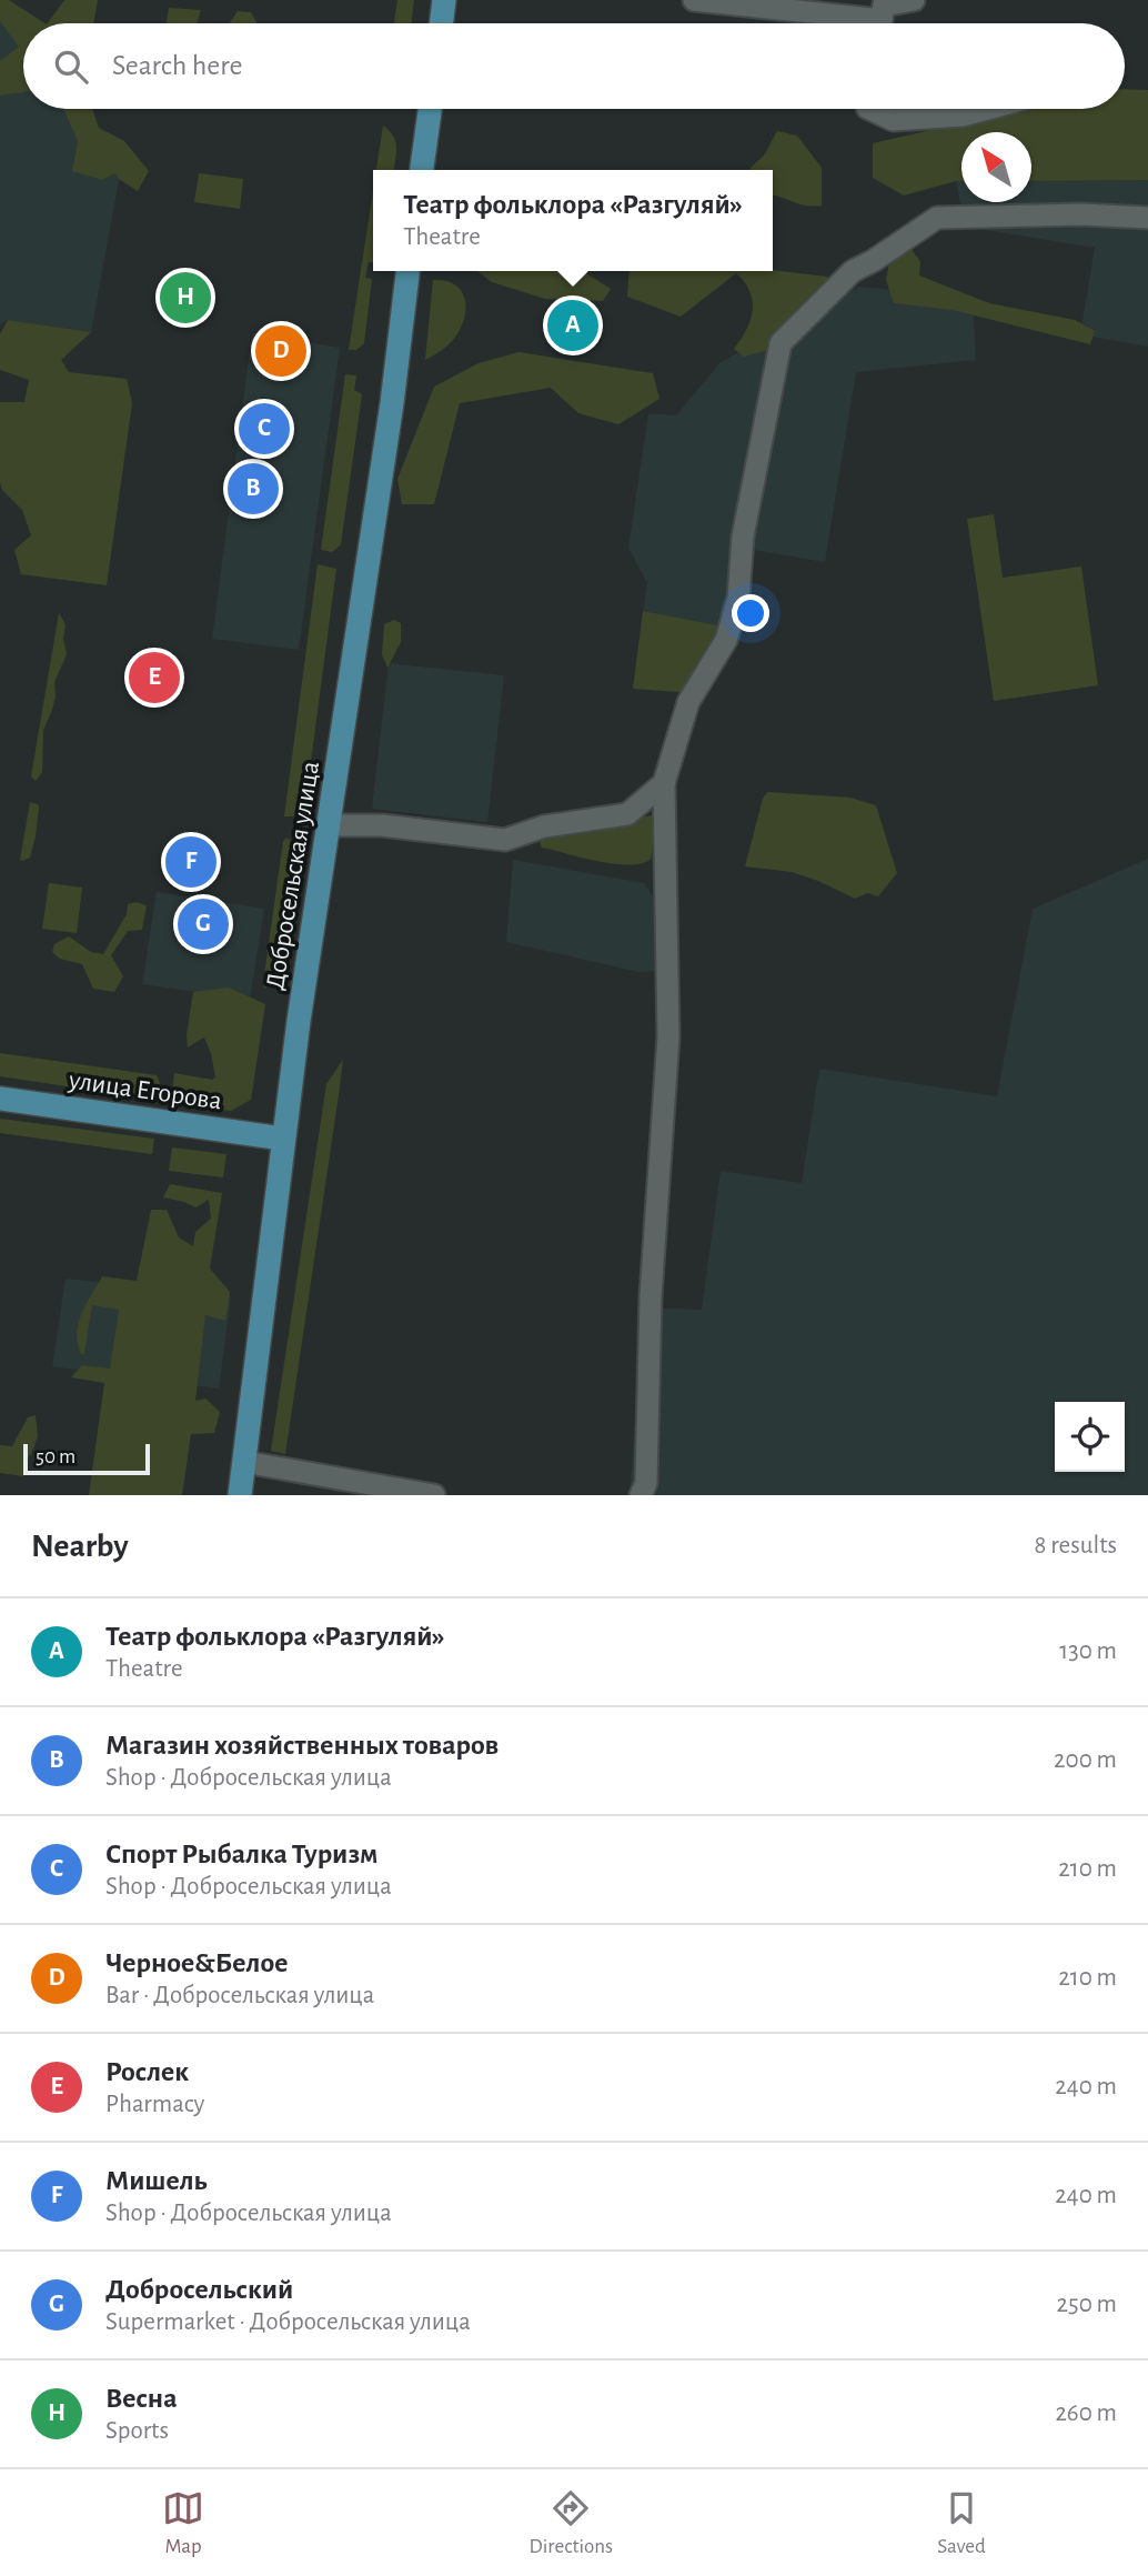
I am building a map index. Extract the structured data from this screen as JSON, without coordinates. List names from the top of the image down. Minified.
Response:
{"streets":{"main road":["Добросельская улица","улица Егорова"]},"crossings":[["Добросельская улица","улица Егорова"]],"scale_bar":"50 m","north":"top left","page":{"search":"Search here","popup":["Театр фольклора «Разгуляй»","Theatre"],"pins":["H","A","D","C","B","E","F","G"],"scale":"50 m","heading":["Nearby","8 results"],"list":[{"mark":"A","name":"Театр фольклора «Разгуляй»","note":"Theatre","value":"130 m"},{"mark":"B","name":"Магазин хозяйственных товаров","note":"Shop · Добросельская улица","value":"200 m"},{"mark":"C","name":"Спорт Рыбалка Туризм","note":"Shop · Добросельская улица","value":"210 m"},{"mark":"D","name":"Черное&Белое","note":"Bar · Добросельская улица","value":"210 m"},{"mark":"E","name":"Рослек","note":"Pharmacy","value":"240 m"},{"mark":"F","name":"Мишель","note":"Shop · Добросельская улица","value":"240 m"},{"mark":"G","name":"Добросельский","note":"Supermarket · Добросельская улица","value":"250 m"},{"mark":"H","name":"Весна","note":"Sports","value":"260 m"}],"nav":["Map","Directions","Saved"]}}
